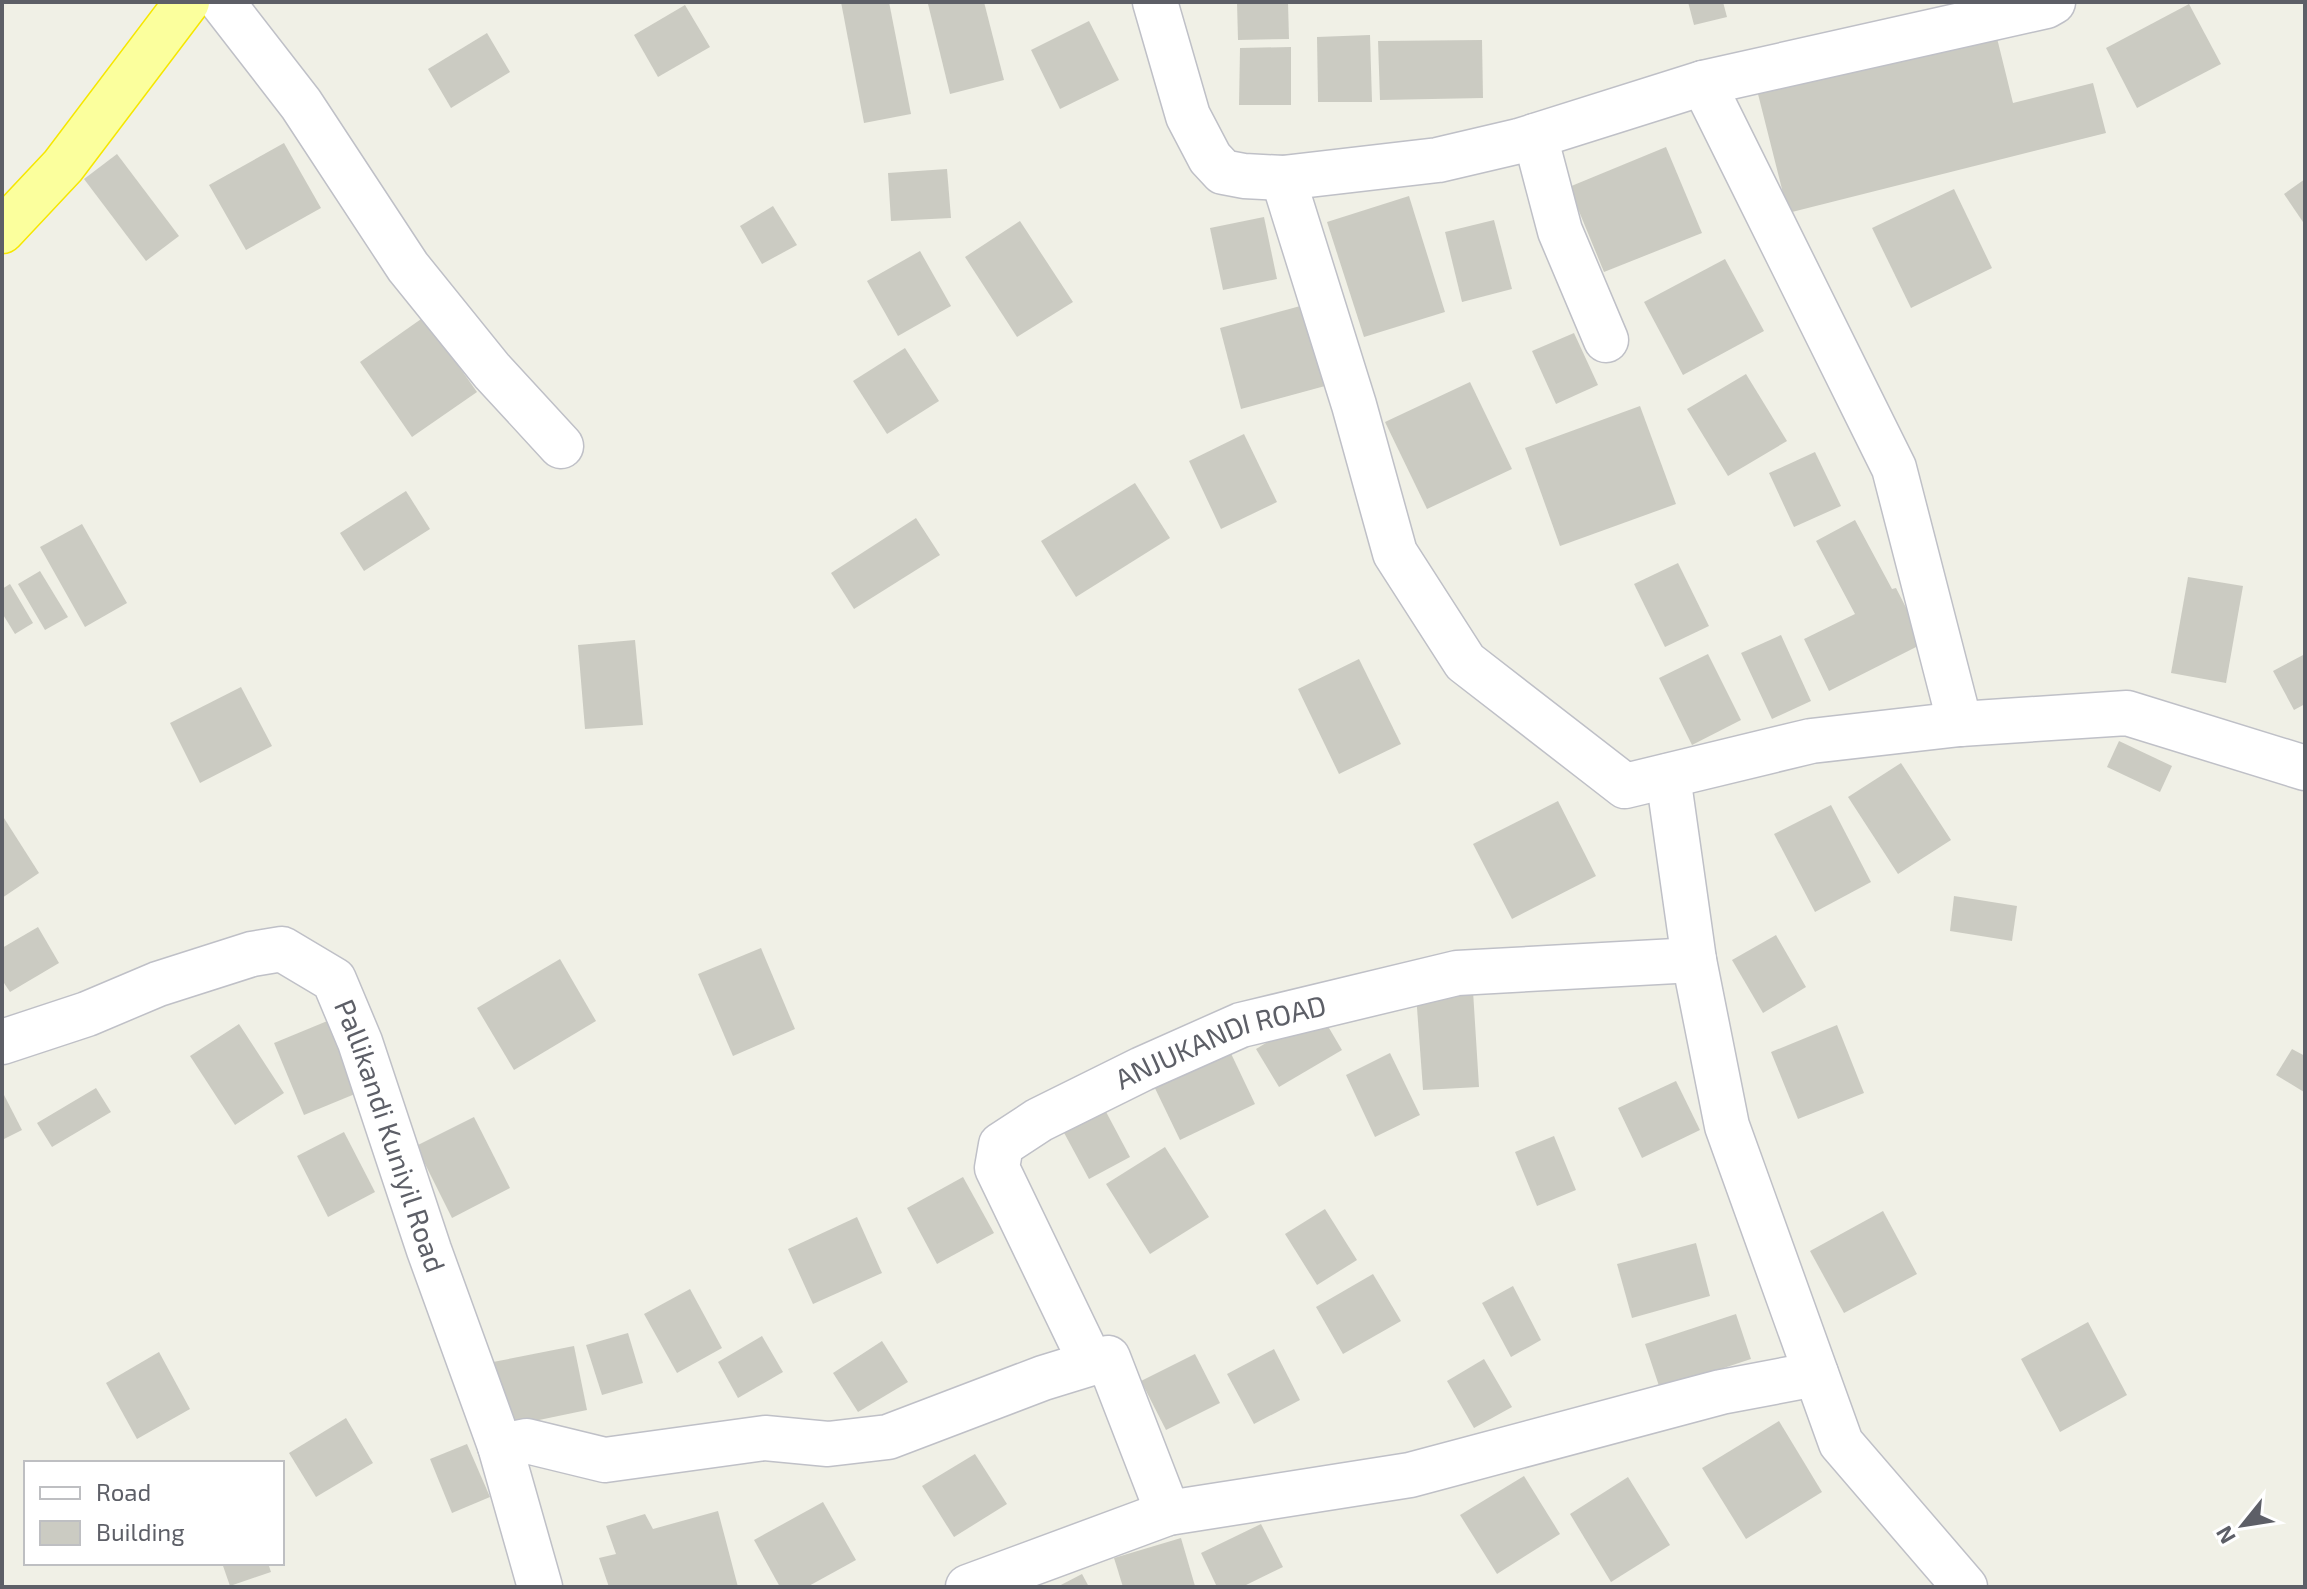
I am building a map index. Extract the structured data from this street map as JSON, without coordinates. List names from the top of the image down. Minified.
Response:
{"streets":{"street":["ANJUKANDI ROAD","Pallikandi Kuniyil Road"]},"legend":["Road","Building"],"north":"bottom left"}
